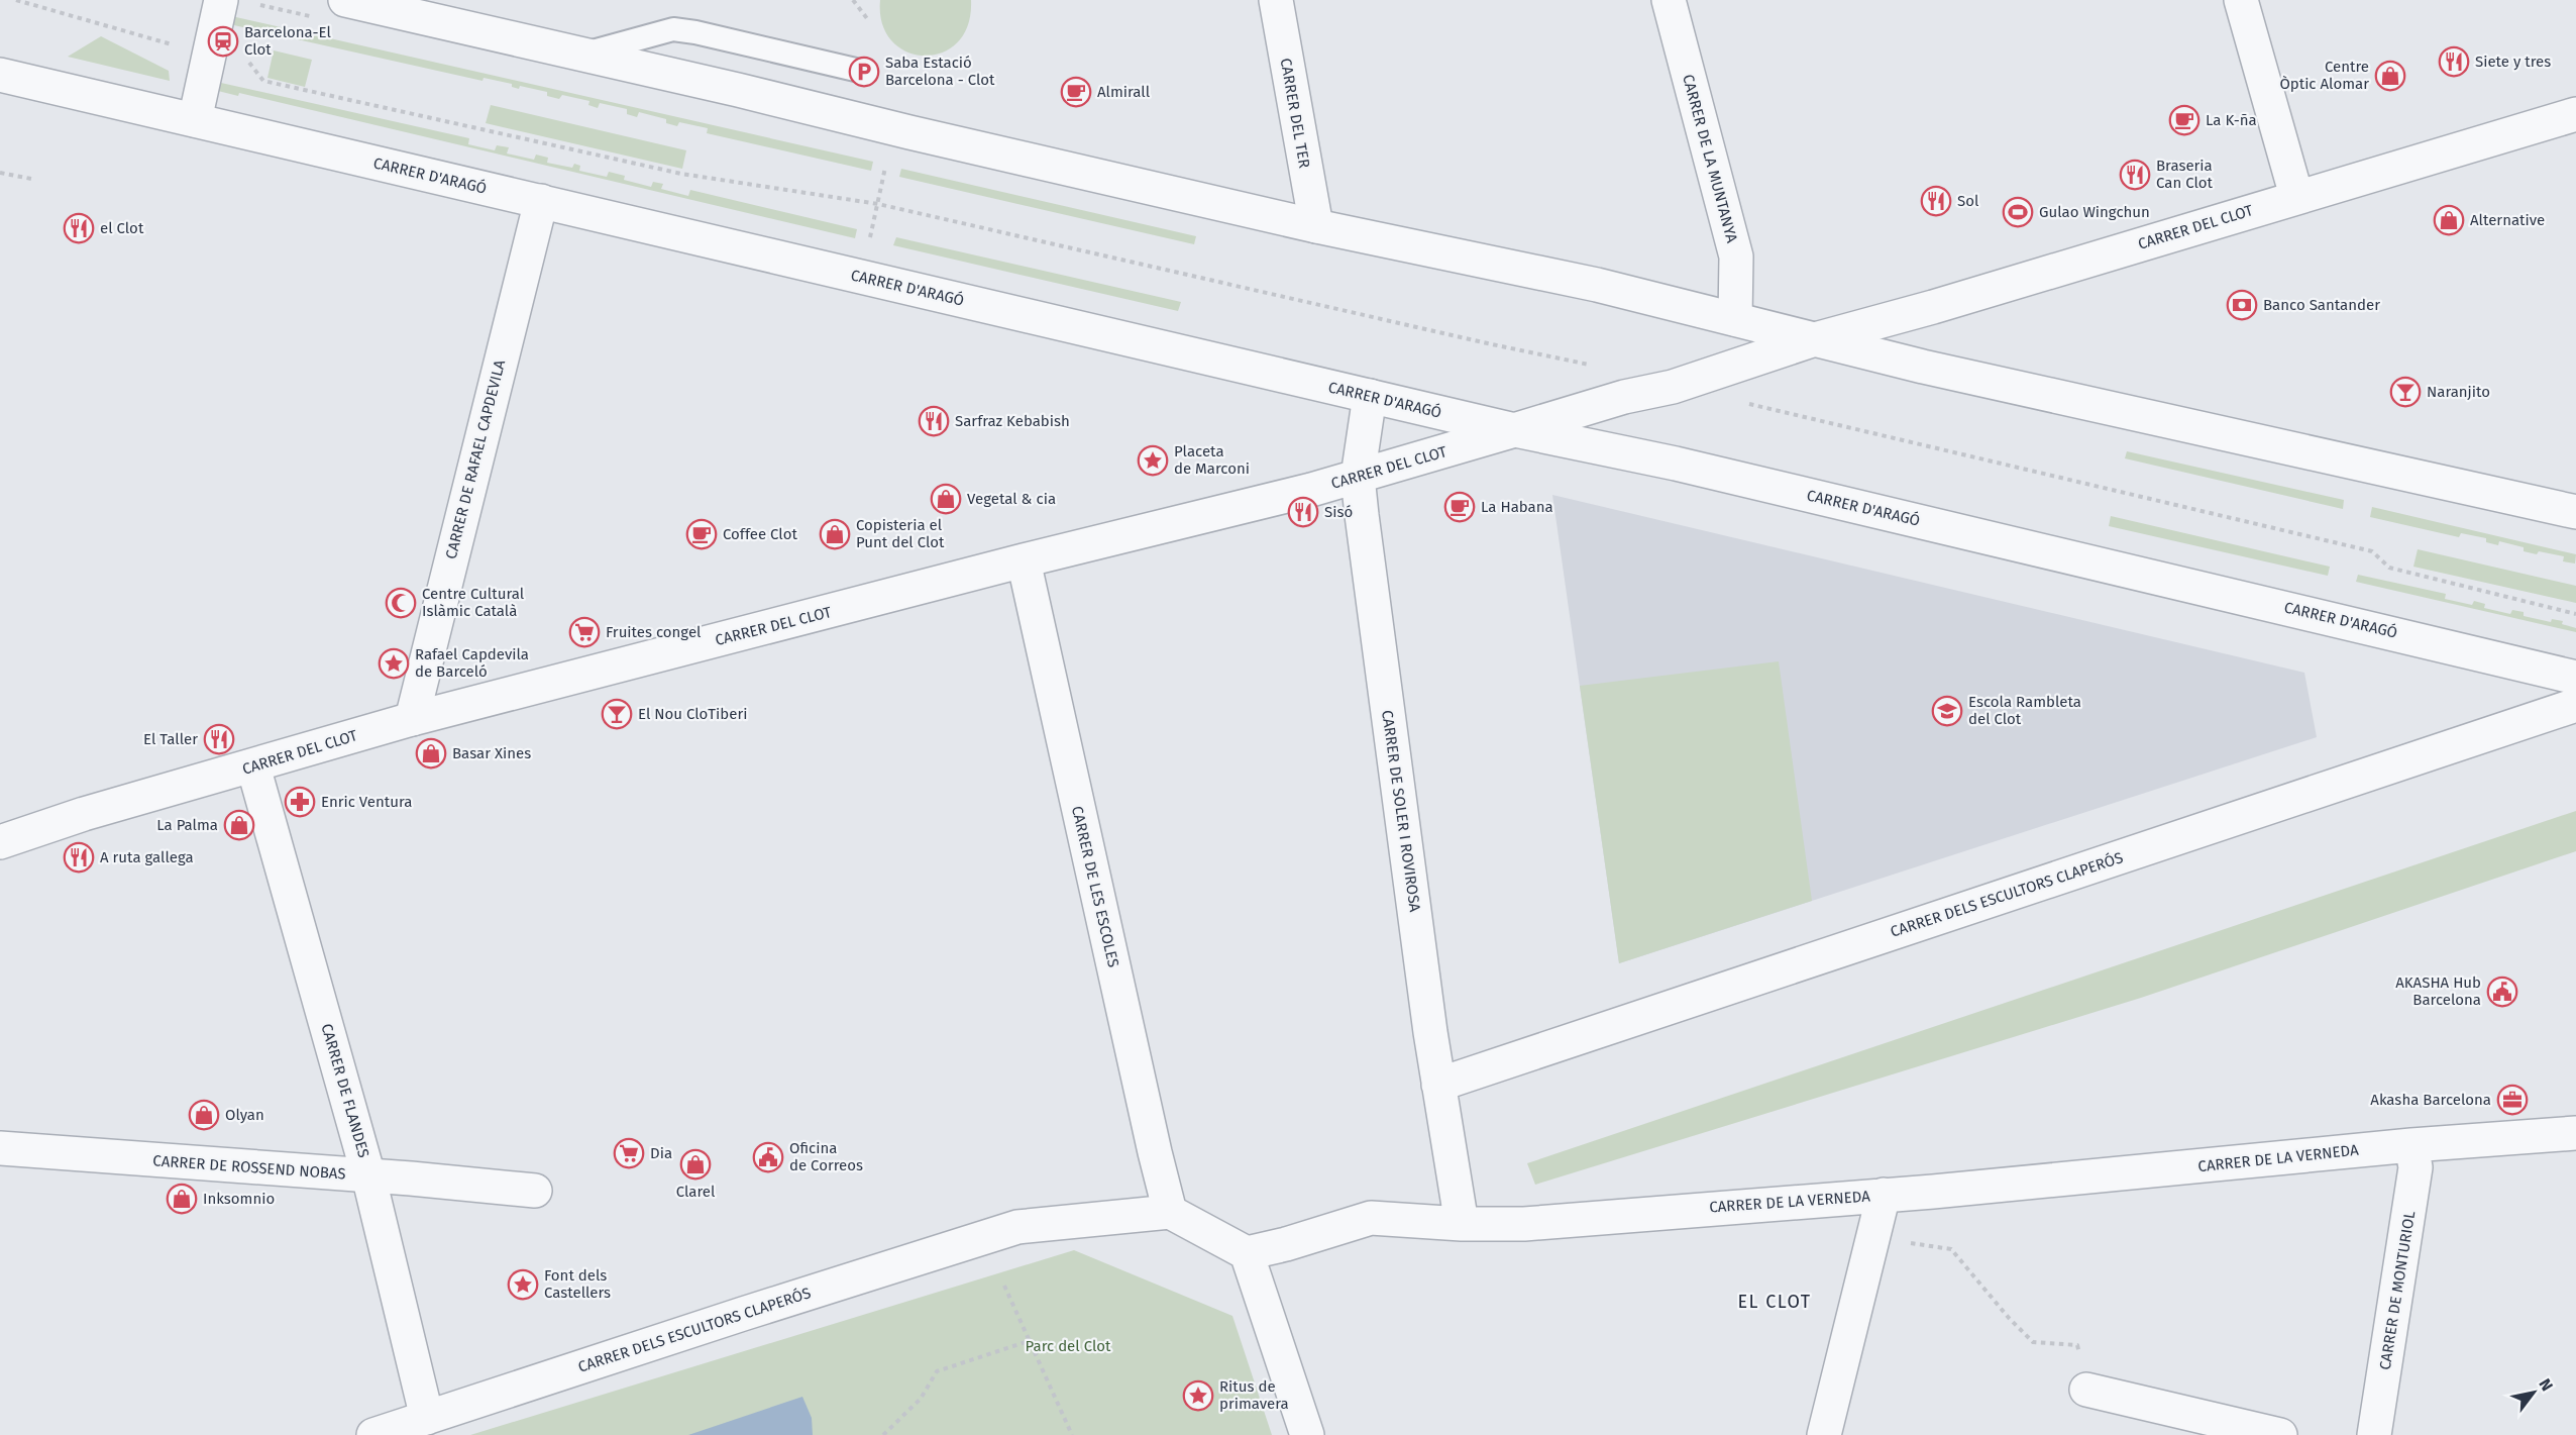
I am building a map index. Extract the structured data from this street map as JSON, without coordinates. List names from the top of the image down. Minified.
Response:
{"streets":{"street":["CARRER DEL TER","CARRER DE LA MUNTANYA","CARRER D'ARAGÓ","CARRER DEL CLOT","CARRER DE RAFAEL CAPDEVILA","CARRER DE SOLER I ROVIROSA","CARRER DE LES ESCOLES","CARRER DELS ESCULTORS CLAPERÓS","CARRER DE FLANDES","CARRER DE LA VERNEDA","CARRER DE ROSSEND NOBAS","CARRER DE MONTURIOL"]},"crossings":[["CARRER D'ARAGÓ","CARRER DEL CLOT"],["CARRER D'ARAGÓ","CARRER DE RAFAEL CAPDEVILA"],["CARRER D'ARAGÓ","CARRER DE SOLER I ROVIROSA"],["CARRER DEL CLOT","CARRER DE RAFAEL CAPDEVILA"],["CARRER DEL CLOT","CARRER DE SOLER I ROVIROSA"],["CARRER DEL CLOT","CARRER DE LES ESCOLES"],["CARRER DEL CLOT","CARRER DE FLANDES"],["CARRER DE SOLER I ROVIROSA","CARRER DELS ESCULTORS CLAPERÓS"],["CARRER DE SOLER I ROVIROSA","CARRER DE LA VERNEDA"],["CARRER DE LES ESCOLES","CARRER DELS ESCULTORS CLAPERÓS"],["CARRER DELS ESCULTORS CLAPERÓS","CARRER DE FLANDES"],["CARRER DE FLANDES","CARRER DE ROSSEND NOBAS"],["CARRER DE LA VERNEDA","CARRER DE MONTURIOL"]],"districts":["EL CLOT"],"parks":["Parc del Clot"],"places":{"station":["Barcelona-El Clot"],"restaurant":["Siete y tres","Braseria Can Clot","Sol","el Clot","Sarfraz Kebabish","Sisó","El Taller","A ruta gallega"],"parking":["Saba Estació Barcelona - Clot"],"shop":["Centre Òptic Alomar","Alternative","Vegetal & cia","Copisteria el Punt del Clot","Basar Xines","La Palma","Olyan","Clarel","Inksomnio"],"cafe":["Almirall","La K-ña","La Habana","Coffee Clot"],"sports":["Gulao Wingchun"],"bank":["Banco Santander"],"bar":["Naranjito","El Nou CloTiberi"],"place":["Placeta de Marconi","Rafael Capdevila de Barceló","Font dels Castellers","Ritus de primavera"],"mosque":["Centre Cultural Islàmic Català"],"supermarket":["Fruites congel","Dia"],"school or university":["Escola Rambleta del Clot"],"pharmacy":["Enric Ventura"],"public building":["AKASHA Hub Barcelona","Oficina de Correos"],"office":["Akasha Barcelona"]},"north":"top right"}
